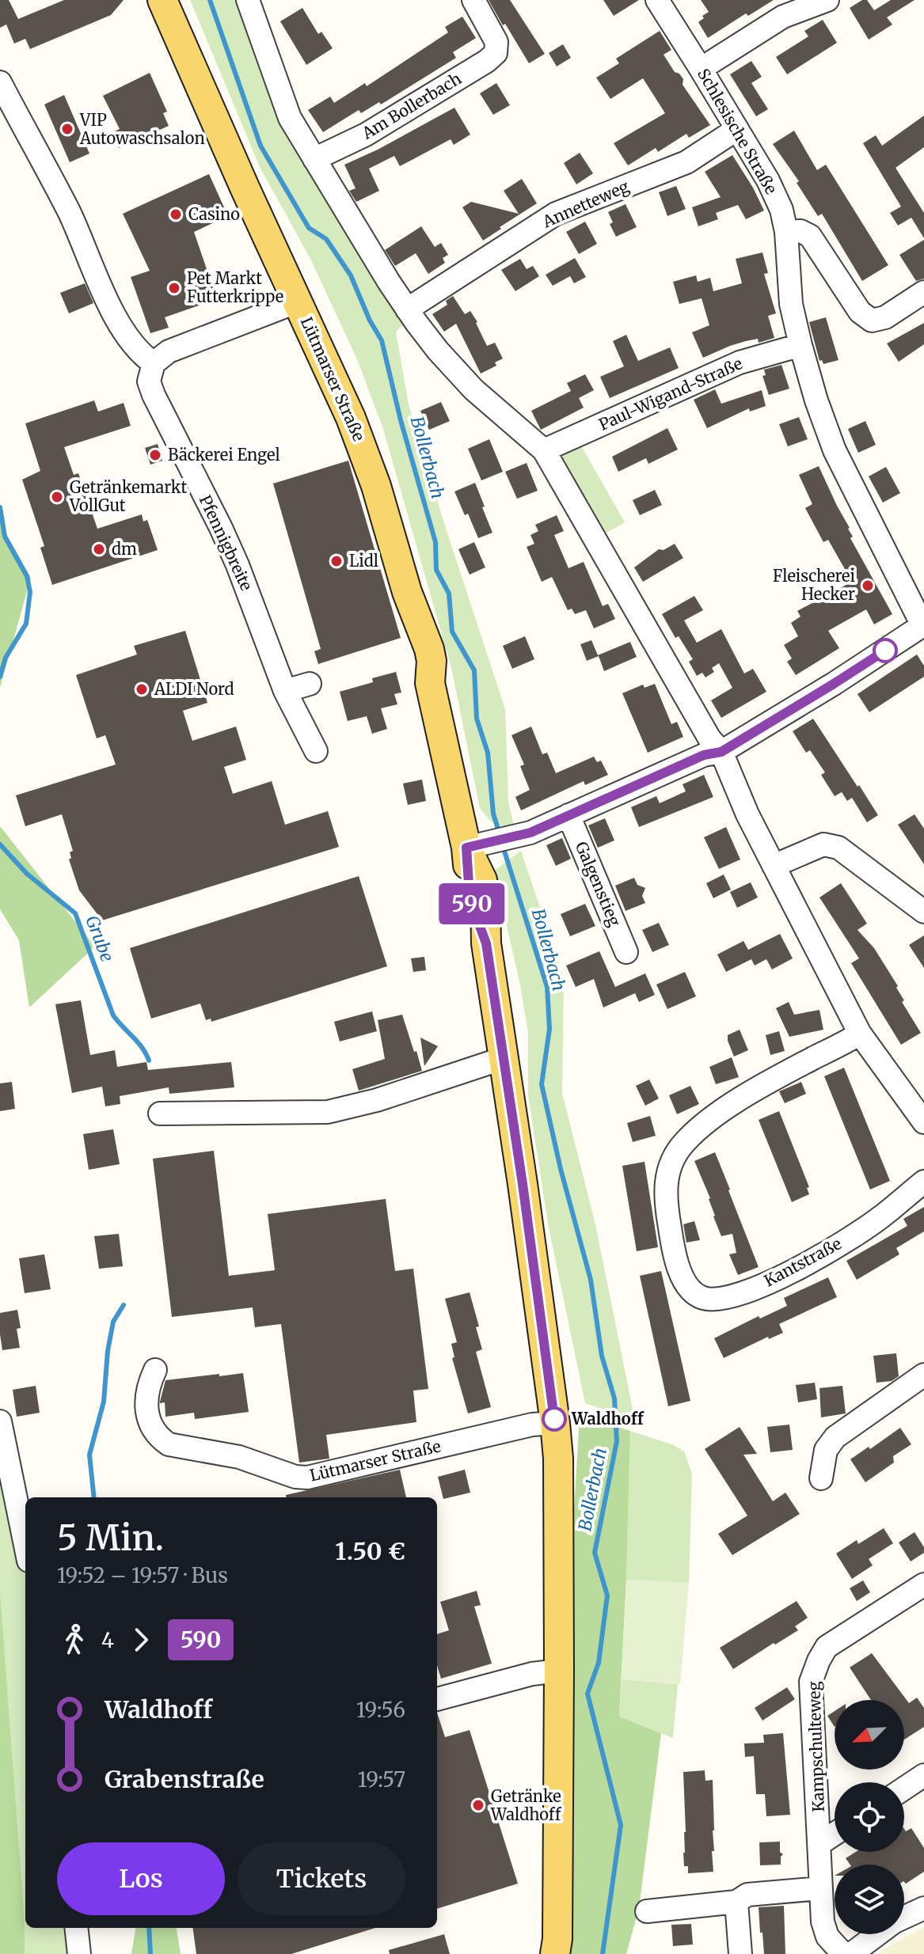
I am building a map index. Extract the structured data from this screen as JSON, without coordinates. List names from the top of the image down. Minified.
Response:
{"streets":{"main road":["Lütmarser Straße"],"street":["Am Bollerbach","Schlesische Straße","Annetteweg","Paul-Wigand-Straße","Pfennigbreite","Galgenstieg","Kantstraße","Kampschulteweg"]},"crossings":[["Schlesische Straße","Annetteweg"],["Schlesische Straße","Paul-Wigand-Straße"]],"water":["Bollerbach","Grube"],"places":["VIP Autowaschsalon","Casino","Pet Markt Futterkrippe","Bäckerei Engel","Getränkemarkt VollGut","dm","Lidl","Fleischerei Hecker","ALDI Nord","Waldhoff","Getränke Waldhoff"],"lines":["bus line 590"],"north":"bottom left","page":{"on_map":"590","heading":["5 Min.","19:52 – 19:57 · Bus","1.50 €"],"legs":["4","590"],"list":[{"name":"Waldhoff","value":"19:56"},{"name":"Grabenstraße","value":"19:57"}],"buttons":["Los","Tickets"]}}
